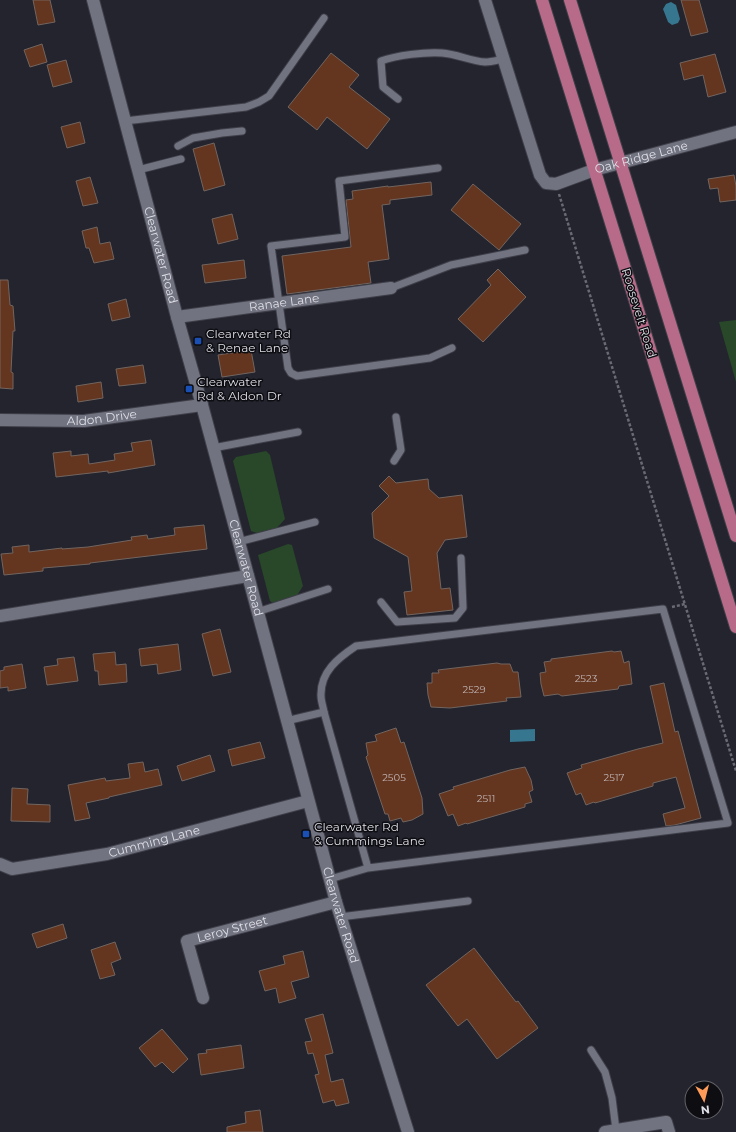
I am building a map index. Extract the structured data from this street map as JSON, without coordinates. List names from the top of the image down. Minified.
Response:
{"streets":{"main road":["Roosevelt Road"],"street":["Oak Ridge Lane","Clearwater Road","Ranae Lane","Aldon Drive","Cumming Lane","Leroy Street"]},"crossings":[["Oak Ridge Lane","Roosevelt Road"],["Clearwater Road","Ranae Lane"],["Clearwater Road","Aldon Drive"],["Clearwater Road","Cumming Lane"],["Clearwater Road","Leroy Street"]],"places":{"transit":["Clearwater Rd & Renae Lane","Clearwater Rd & Aldon Dr","Clearwater Rd & Cummings Lane"]},"house_numbers":["2523","2529","2505","2517","2511"],"north":"bottom"}
